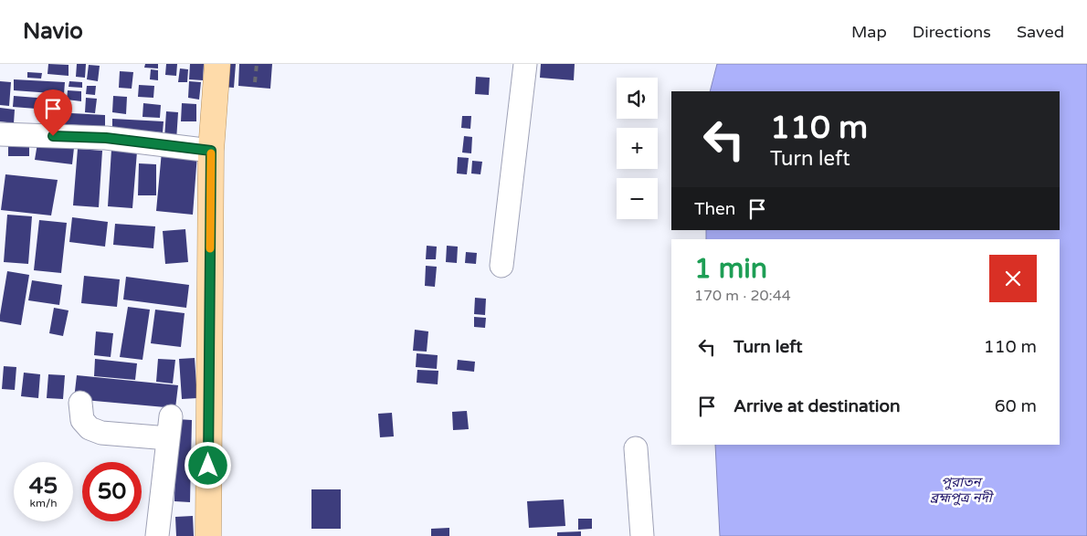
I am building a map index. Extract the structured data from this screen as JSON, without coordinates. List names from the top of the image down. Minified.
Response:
{"water":["পুরাতন ব্রহ্মপুত্র নদী"],"page":{"header":"Navio","nav":["Map","Directions","Saved"],"map_buttons":["+","−"],"turn":["110 m","Turn left"],"then":"Then","heading":["1 min","170 m · 20:44"],"list":[{"name":"Turn left","value":"110 m"},{"name":"Arrive at destination","value":"60 m"}],"speed":"45 km/h","limit":"50"}}
